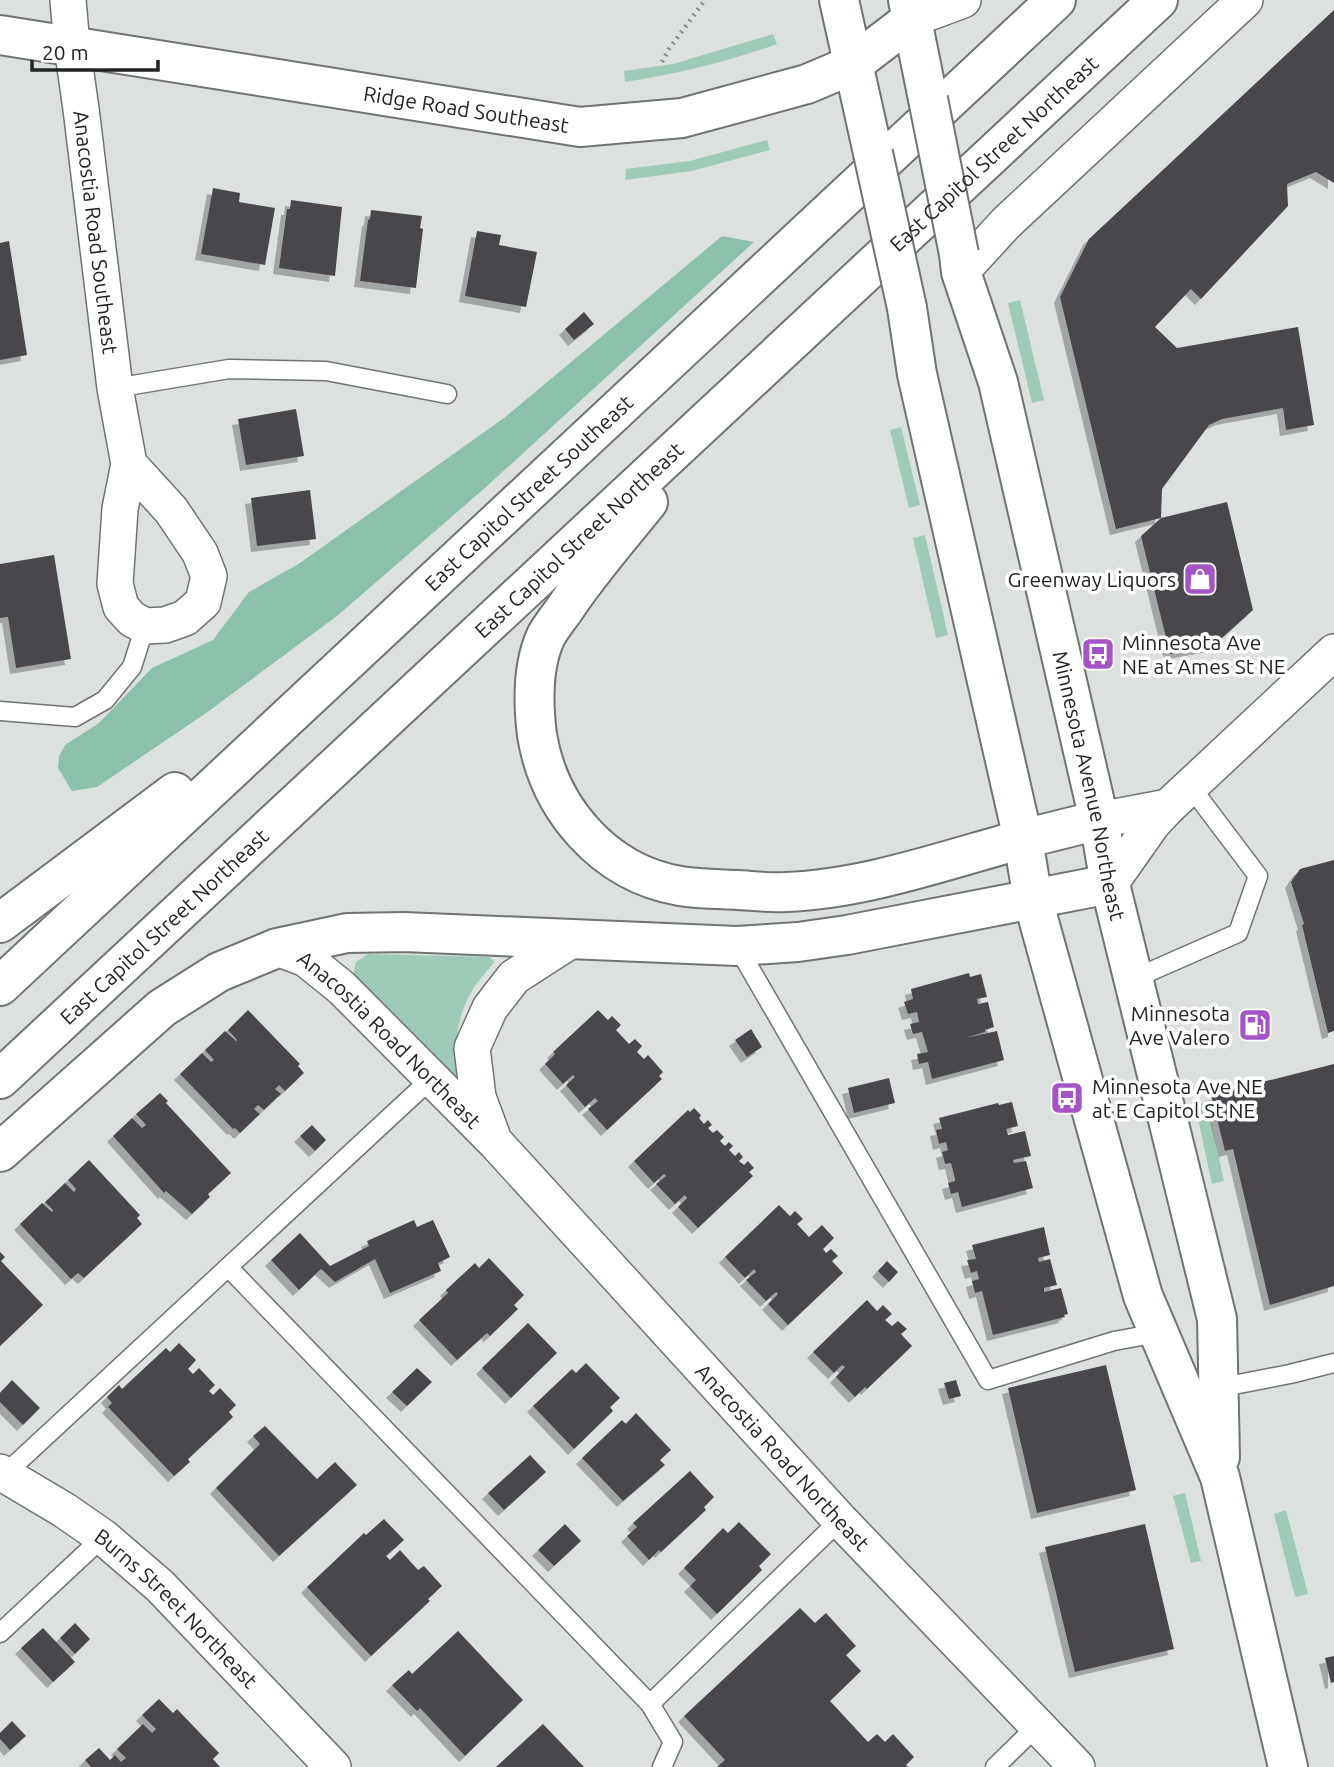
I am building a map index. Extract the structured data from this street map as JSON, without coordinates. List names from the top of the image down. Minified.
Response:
{"streets":{"main road":["Ridge Road Southeast","East Capitol Street Northeast","East Capitol Street Southeast","Minnesota Avenue Northeast"],"street":["Anacostia Road Southeast","Anacostia Road Northeast","Burns Street Northeast"]},"crossings":[["Ridge Road Southeast","Anacostia Road Southeast"],["Ridge Road Southeast","Minnesota Avenue Northeast"]],"places":{"shop":["Greenway Liquors"],"bus stop":["Minnesota Ave NE at Ames St NE","Minnesota Ave NE at E Capitol St NE"],"fuel station":["Minnesota Ave Valero"]},"scale_bar":"20 m"}
